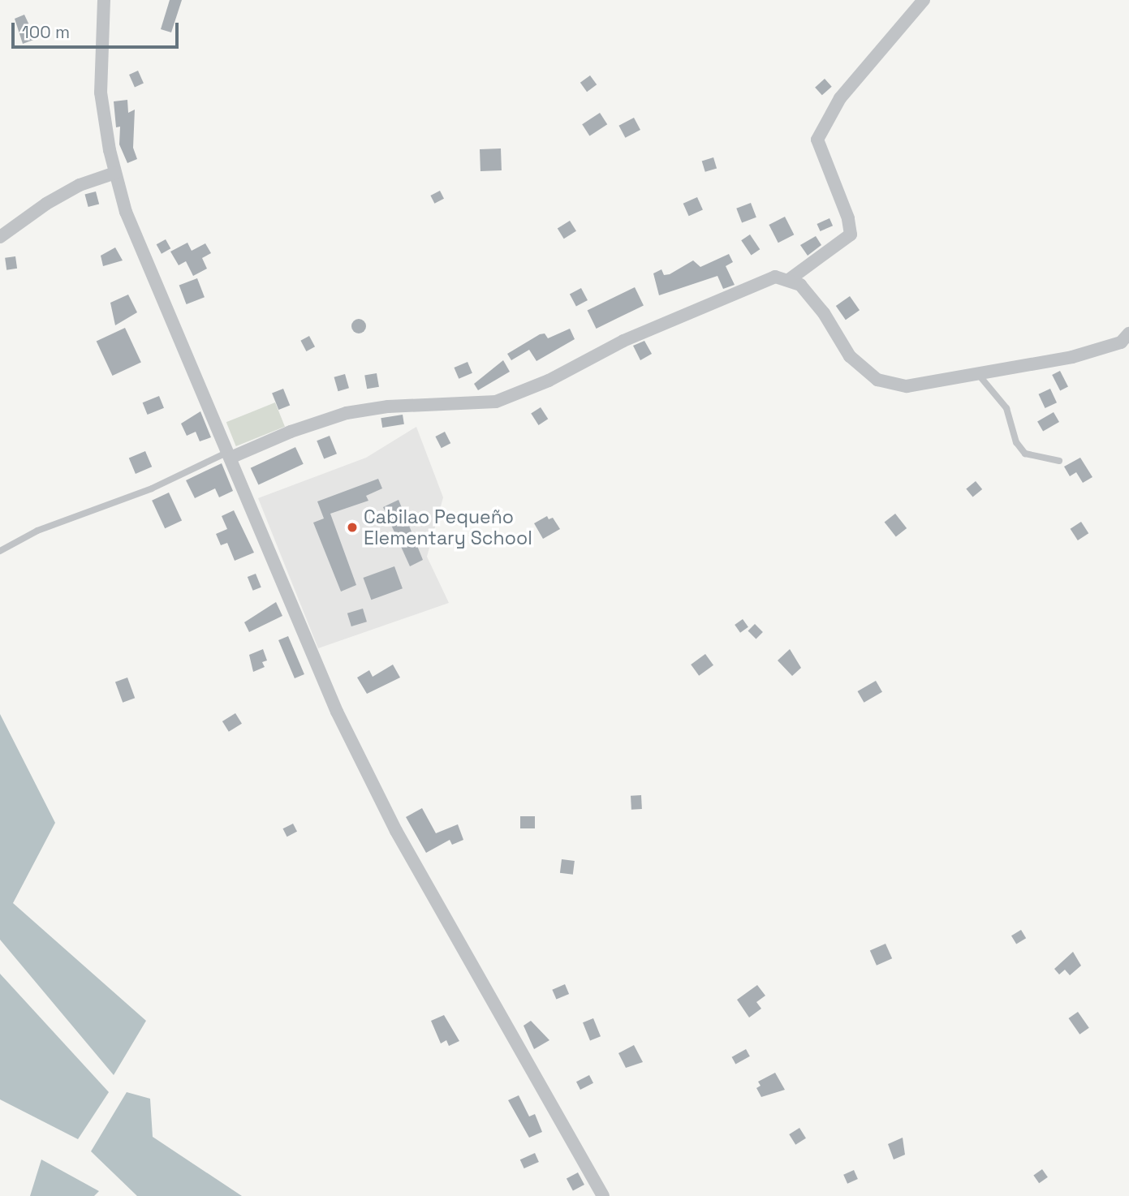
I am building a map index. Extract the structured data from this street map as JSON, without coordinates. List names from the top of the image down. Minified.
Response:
{"places":["Cabilao Pequeño Elementary School"],"scale_bar":"100 m"}
